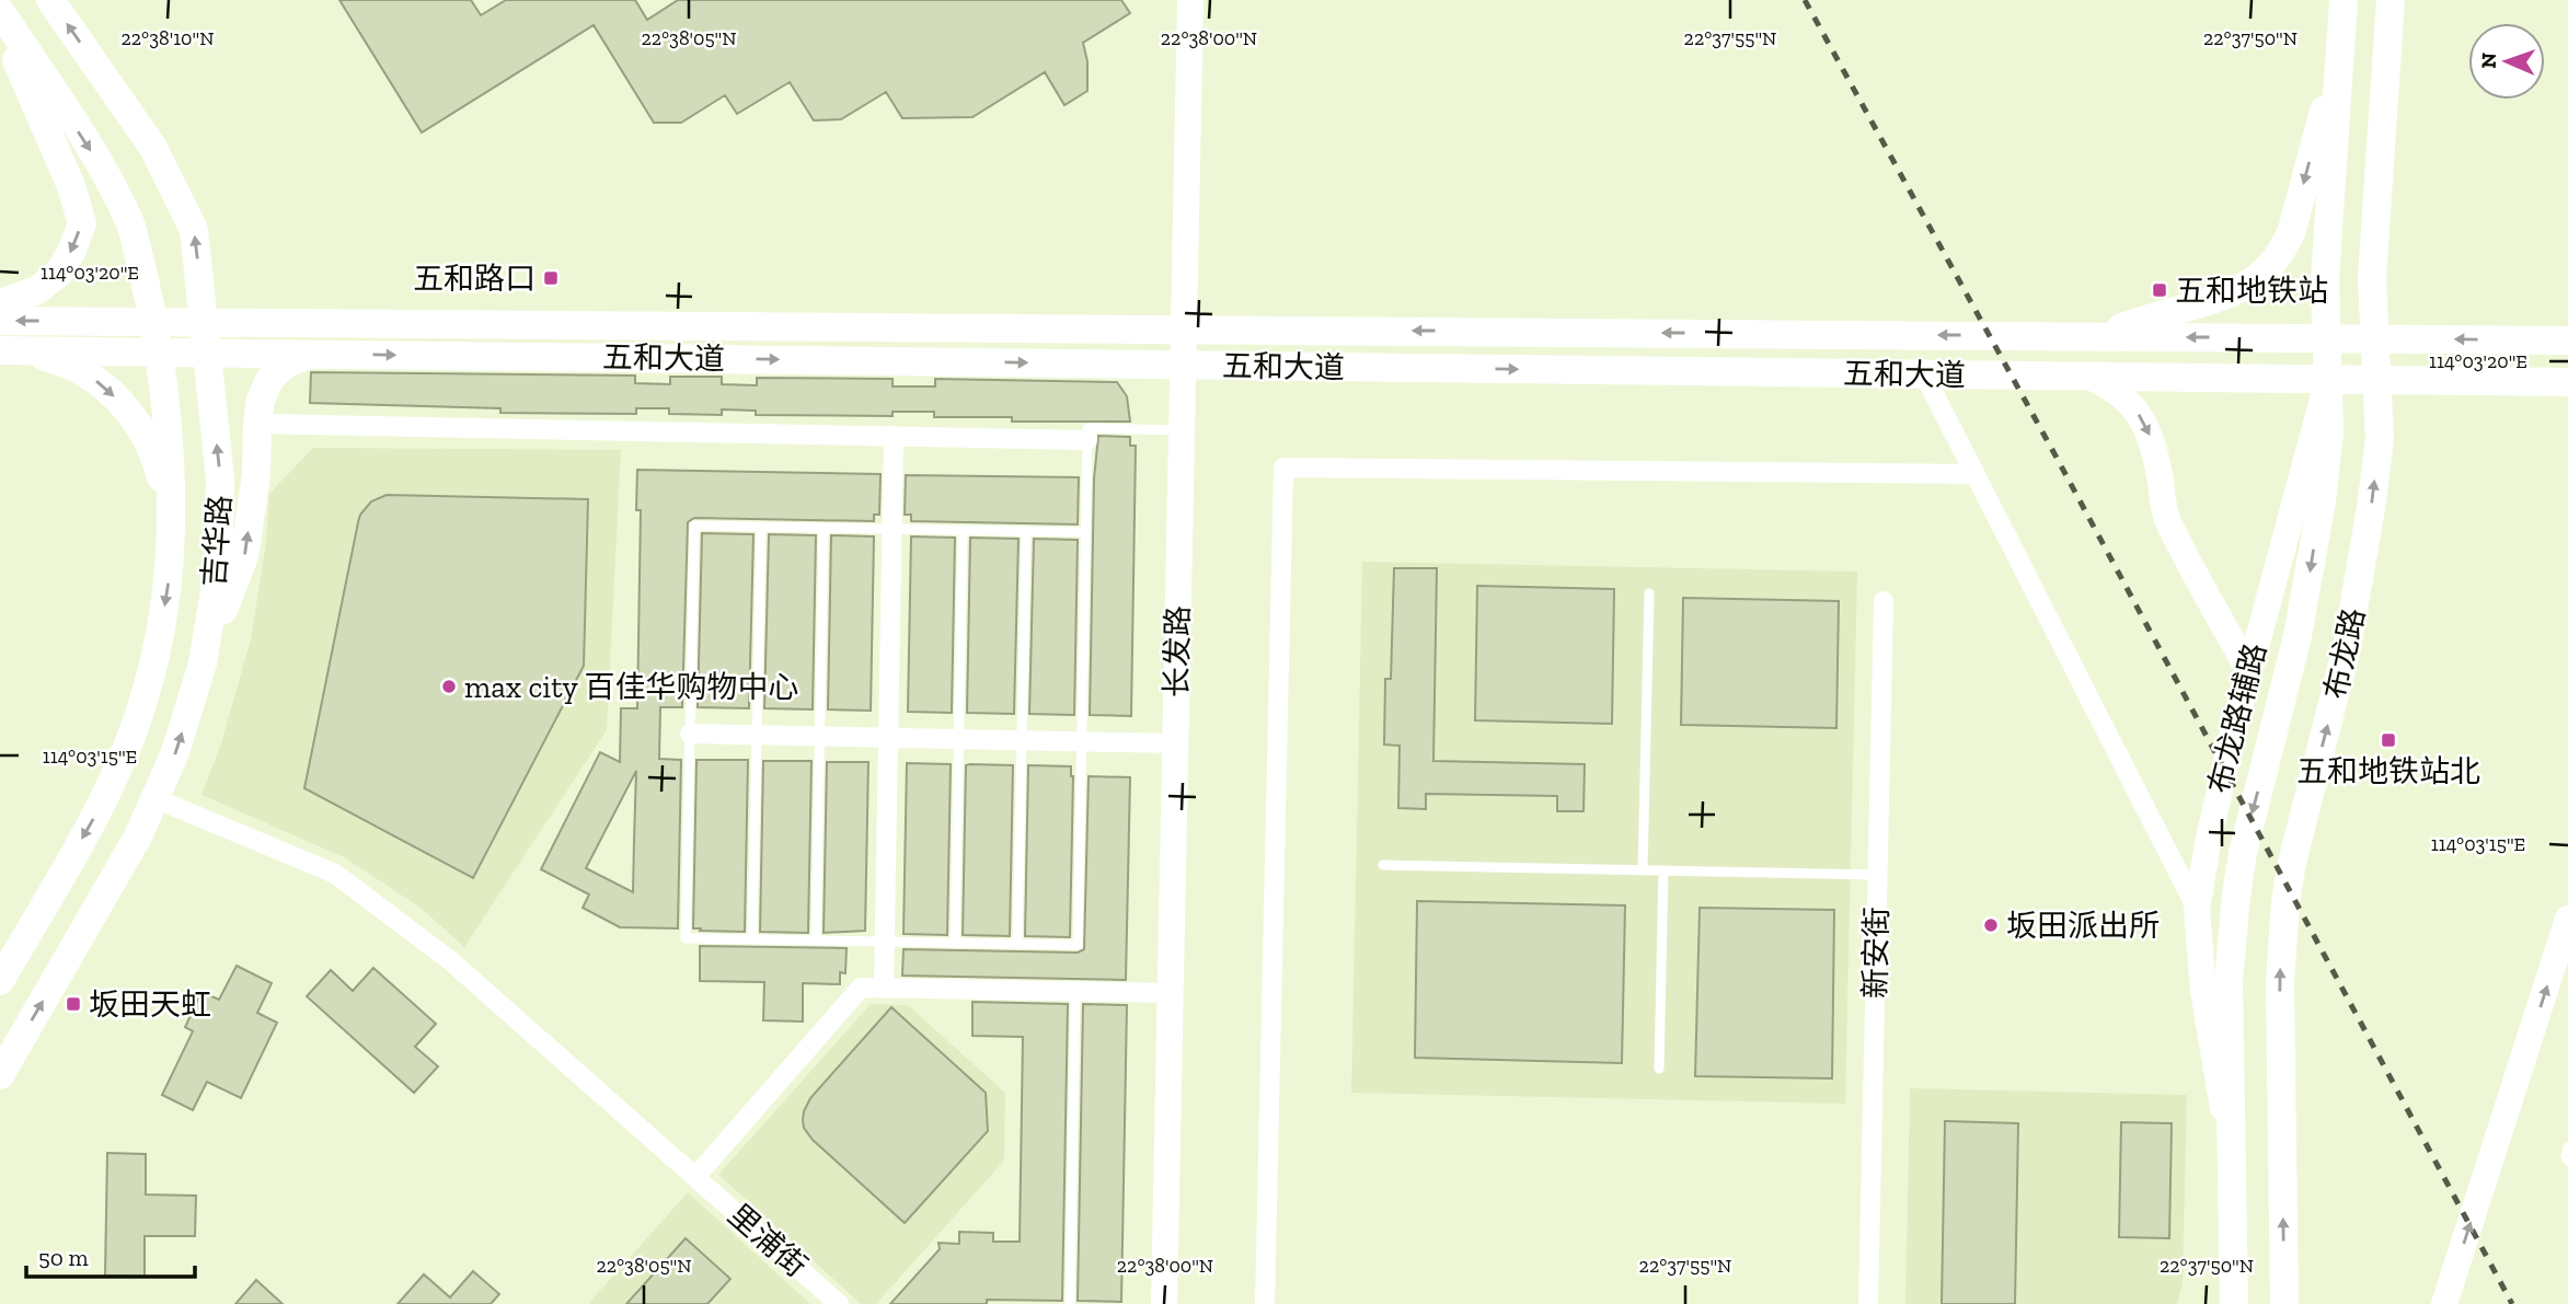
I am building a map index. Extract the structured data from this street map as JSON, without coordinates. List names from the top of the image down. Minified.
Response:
{"streets":{"main road":["五和大道","吉华路","长发路","布龙路","布龙路辅路"],"street":["新安街","里浦街"]},"crossings":[["五和大道","吉华路"],["五和大道","长发路"],["五和大道","布龙路"],["五和大道","布龙路辅路"],["吉华路","里浦街"],["布龙路","布龙路辅路"]],"places":{"transit":["五和路口","五和地铁站","五和地铁站北","坂田天虹"],"other":["max city 百佳华购物中心","坂田派出所"]},"scale_bar":"50 m","north":"left","coordinates":["22°38'10\"N","22°38'05\"N","22°38'00\"N","22°37'55\"N","22°37'50\"N","114°03'20\"E","114°03'15\"E"]}
